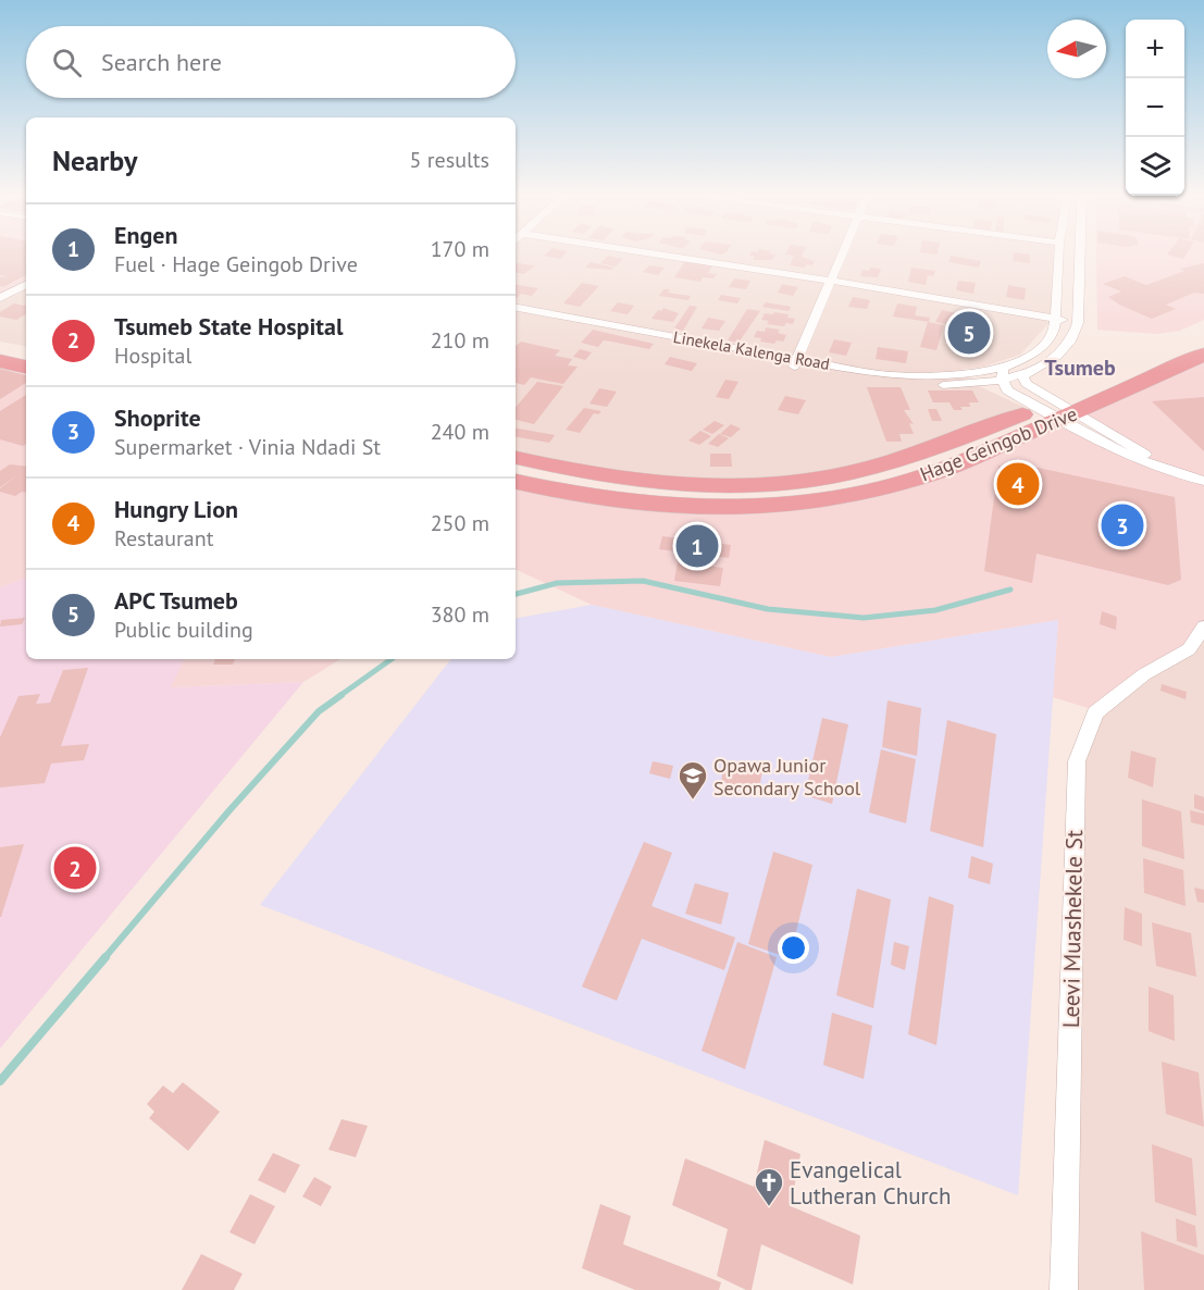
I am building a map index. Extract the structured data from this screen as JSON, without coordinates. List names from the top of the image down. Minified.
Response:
{"streets":{"highway":["Hage Geingob Drive"],"street":["Linekela Kalenga Road","Leevi Muashekele St"]},"districts":["Tsumeb"],"places":{"school or university":["Opawa Junior Secondary School"],"church":["Evangelical Lutheran Church"]},"north":"left","page":{"map_buttons":["+","−"],"search":"Search here","heading":["Nearby","5 results"],"list":[{"mark":"1","name":"Engen","note":"Fuel · Hage Geingob Drive","value":"170 m"},{"mark":"2","name":"Tsumeb State Hospital","note":"Hospital","value":"210 m"},{"mark":"3","name":"Shoprite","note":"Supermarket · Vinia Ndadi St","value":"240 m"},{"mark":"4","name":"Hungry Lion","note":"Restaurant","value":"250 m"},{"mark":"5","name":"APC Tsumeb","note":"Public building","value":"380 m"}],"pins":["5","4","3","1","2"]}}
